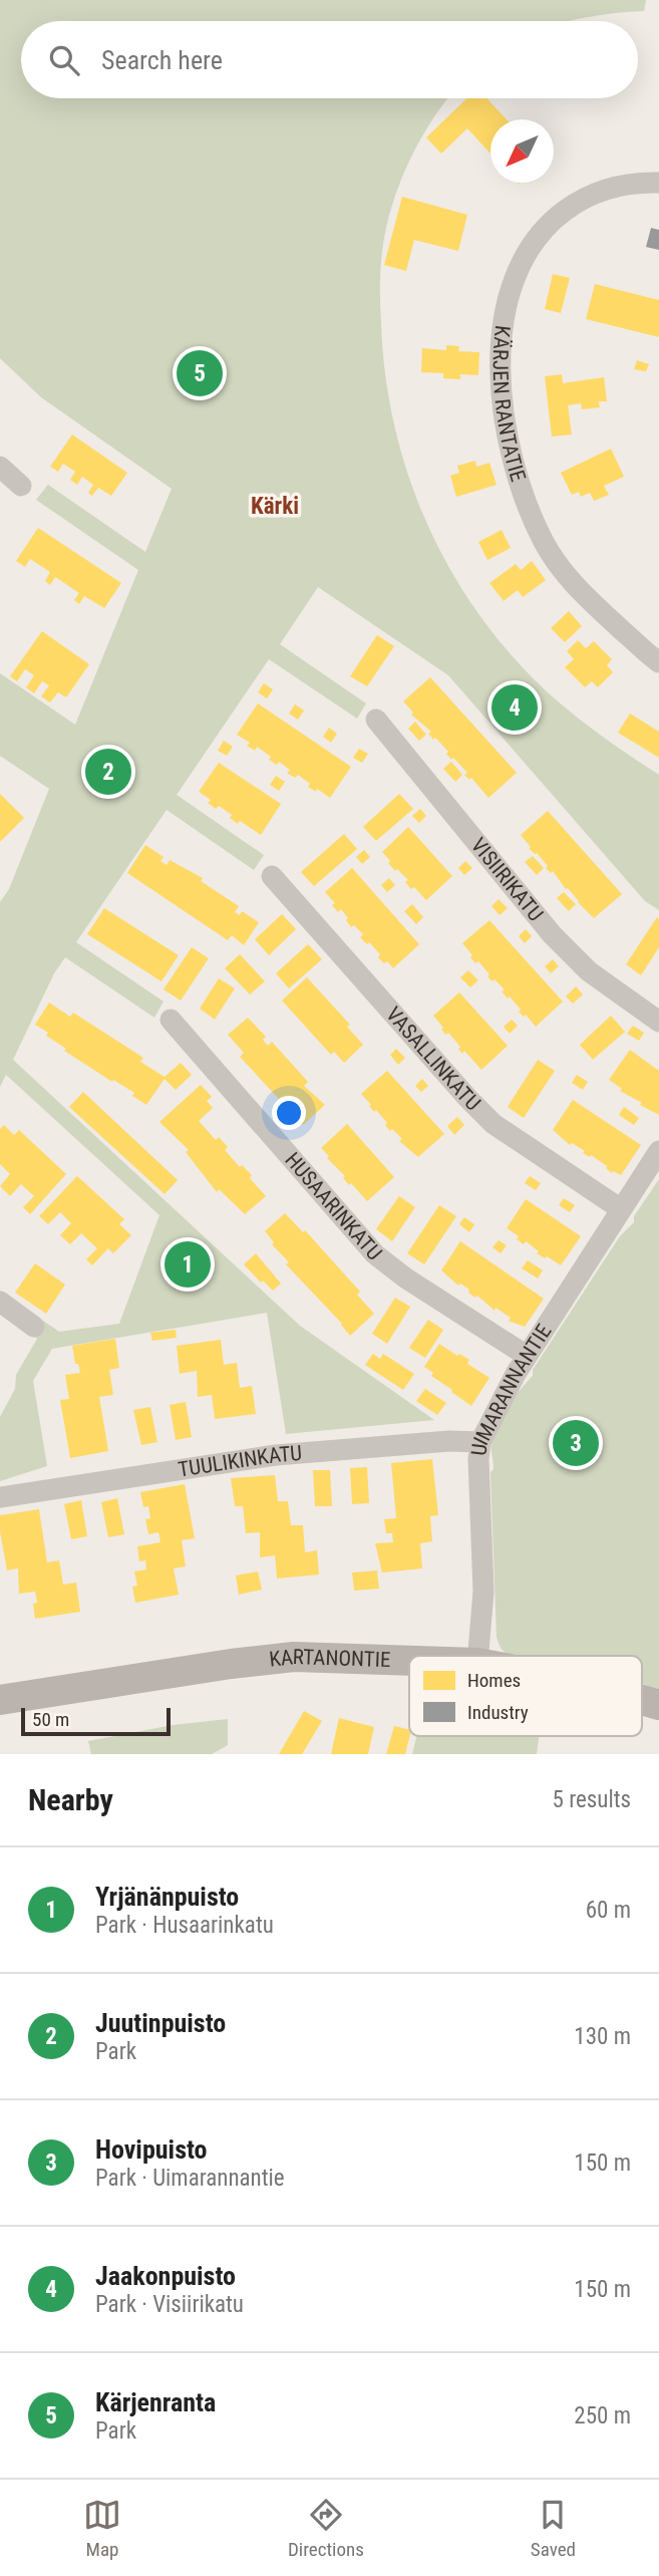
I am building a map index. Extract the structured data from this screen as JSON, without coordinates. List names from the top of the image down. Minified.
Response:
{"streets":{"street":["KÄRJEN RANTATIE","VISIIRIKATU","VASALLINKATU","HUSAARINKATU","UIMARANNANTIE","TUULIKINKATU","KARTANONTIE"]},"crossings":[["VASALLINKATU","UIMARANNANTIE"],["HUSAARINKATU","UIMARANNANTIE"],["UIMARANNANTIE","TUULIKINKATU"]],"districts":["Kärki"],"legend":["Homes","Industry"],"scale_bar":"50 m","north":"bottom left","page":{"search":"Search here","pins":["5","4","2","1","3"],"scale":"50 m","heading":["Nearby","5 results"],"list":[{"mark":"1","name":"Yrjänänpuisto","note":"Park · Husaarinkatu","value":"60 m"},{"mark":"2","name":"Juutinpuisto","note":"Park","value":"130 m"},{"mark":"3","name":"Hovipuisto","note":"Park · Uimarannantie","value":"150 m"},{"mark":"4","name":"Jaakonpuisto","note":"Park · Visiirikatu","value":"150 m"},{"mark":"5","name":"Kärjenranta","note":"Park","value":"250 m"}],"nav":["Map","Directions","Saved"]}}
